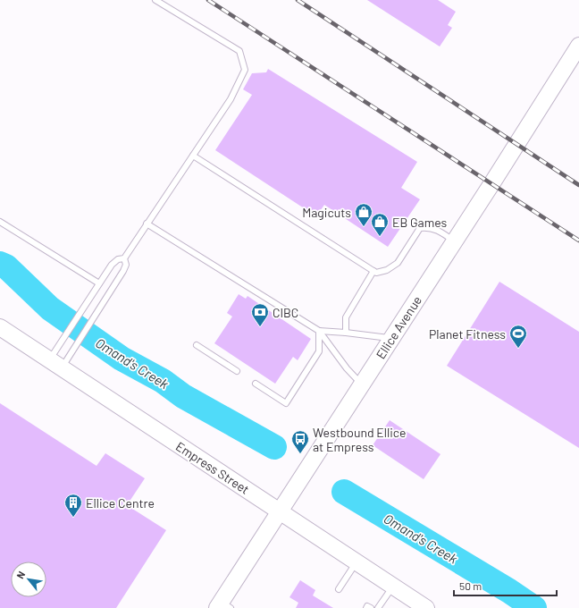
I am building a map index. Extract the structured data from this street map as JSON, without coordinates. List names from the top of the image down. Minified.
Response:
{"streets":{"main road":["Ellice Avenue","Empress Street"]},"crossings":[["Ellice Avenue","Empress Street"]],"water":["Omand's Creek"],"places":{"shop":["Magicuts","EB Games"],"bank":["CIBC"],"sports":["Planet Fitness"],"bus stop":["Westbound Ellice at Empress"],"building":["Ellice Centre"]},"scale_bar":"50 m","north":"top left"}
